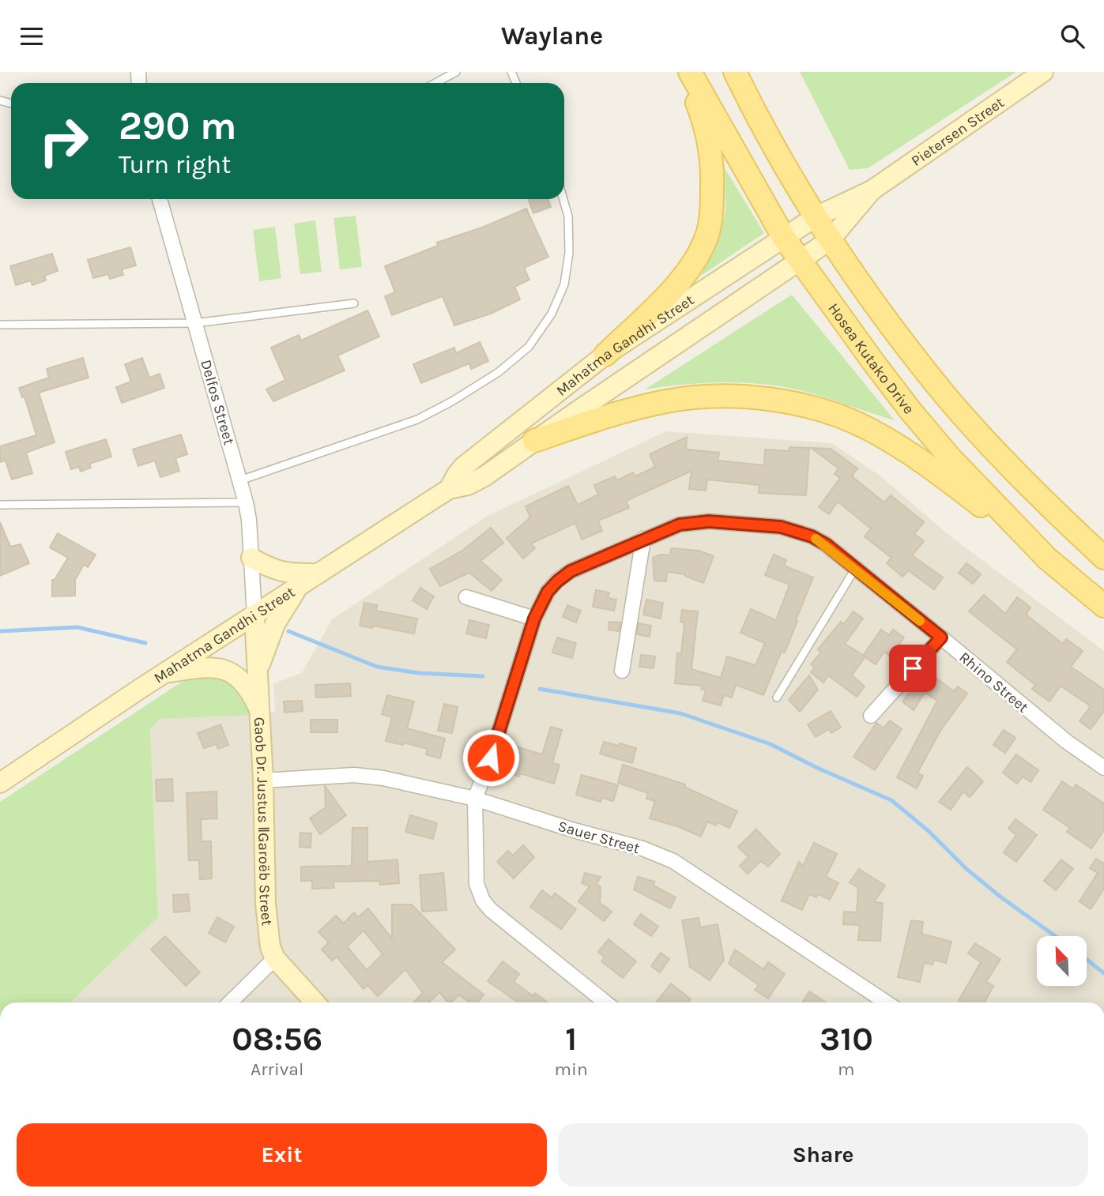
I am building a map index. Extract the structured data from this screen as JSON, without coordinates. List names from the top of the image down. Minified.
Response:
{"streets":{"main road":["Hosea Kutako Drive"],"street":["Pietersen Street","Mahatma Gandhi Street","Delfos Street","Rhino Street","Gaob Dr. Justus ǁGaroëb Street","Sauer Street"]},"crossings":[["Pietersen Street","Mahatma Gandhi Street"],["Mahatma Gandhi Street","Hosea Kutako Drive"],["Mahatma Gandhi Street","Delfos Street"],["Mahatma Gandhi Street","Gaob Dr. Justus ǁGaroëb Street"],["Delfos Street","Gaob Dr. Justus ǁGaroëb Street"],["Rhino Street","Sauer Street"],["Gaob Dr. Justus ǁGaroëb Street","Sauer Street"]],"north":"top left","page":{"header":"Waylane","turn":["290 m","Turn right"],"eta":["08:56","Arrival","1","min","310","m"],"buttons":["Exit","Share"]}}
